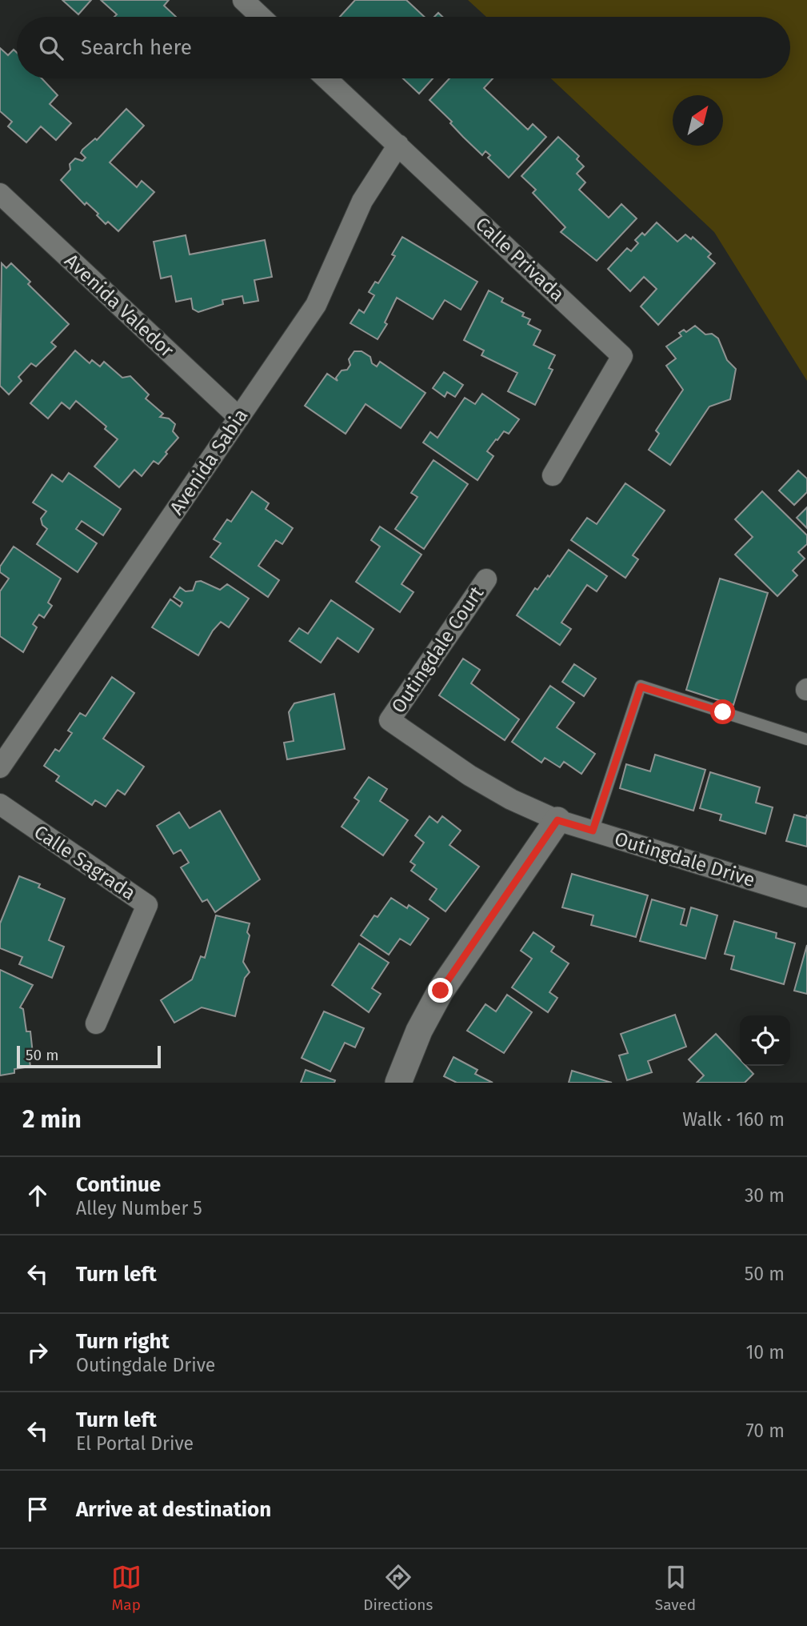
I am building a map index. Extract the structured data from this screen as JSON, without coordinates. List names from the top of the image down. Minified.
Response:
{"streets":{"street":["Calle Privada","Avenida Valedor","Avenida Sabia","Outingdale Court","Outingdale Drive","Calle Sagrada"]},"crossings":[["Calle Privada","Avenida Sabia"],["Avenida Valedor","Avenida Sabia"],["Outingdale Court","Outingdale Drive"]],"scale_bar":"50 m","north":"top right","page":{"search":"Search here","scale":"50 m","heading":["2 min","Walk · 160 m"],"list":[["Continue","Alley Number 5","30 m"],["Turn left","50 m"],["Turn right","Outingdale Drive","10 m"],["Turn left","El Portal Drive","70 m"],"Arrive at destination"],"nav":["Map","Directions","Saved"]}}
